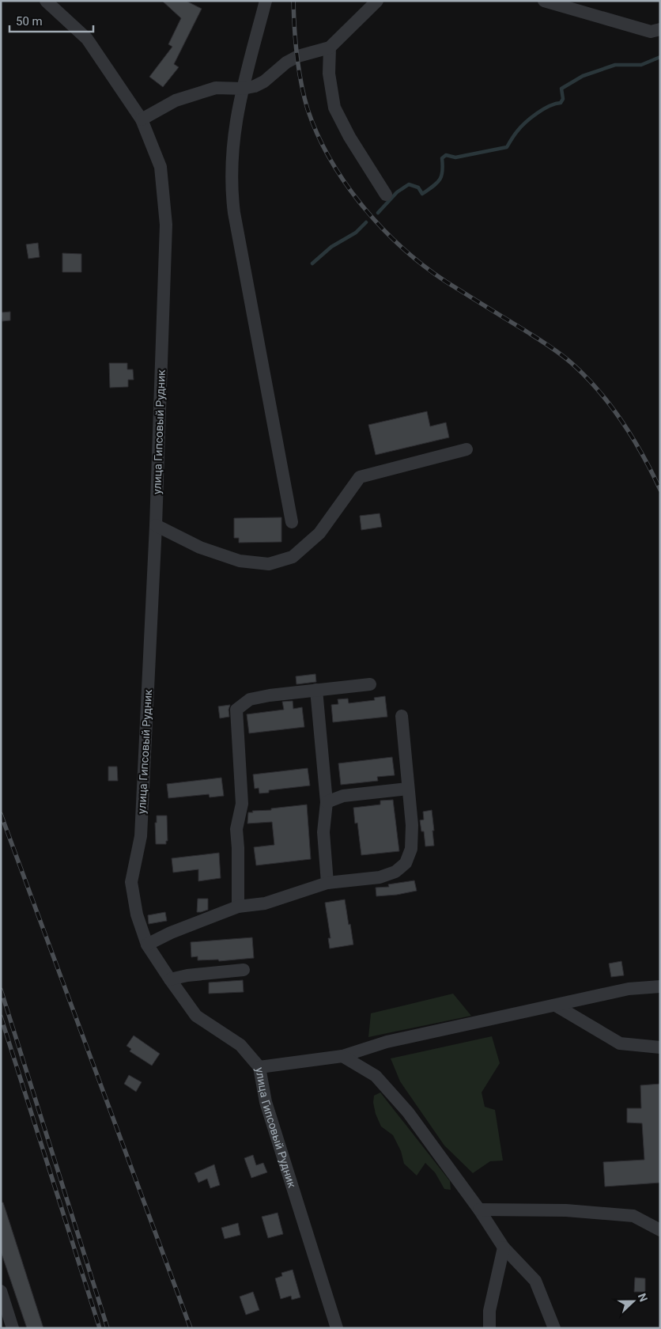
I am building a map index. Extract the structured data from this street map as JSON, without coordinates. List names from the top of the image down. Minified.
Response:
{"streets":{"street":["улица Гипсовый Рудник"]},"scale_bar":"50 m","north":"right"}
